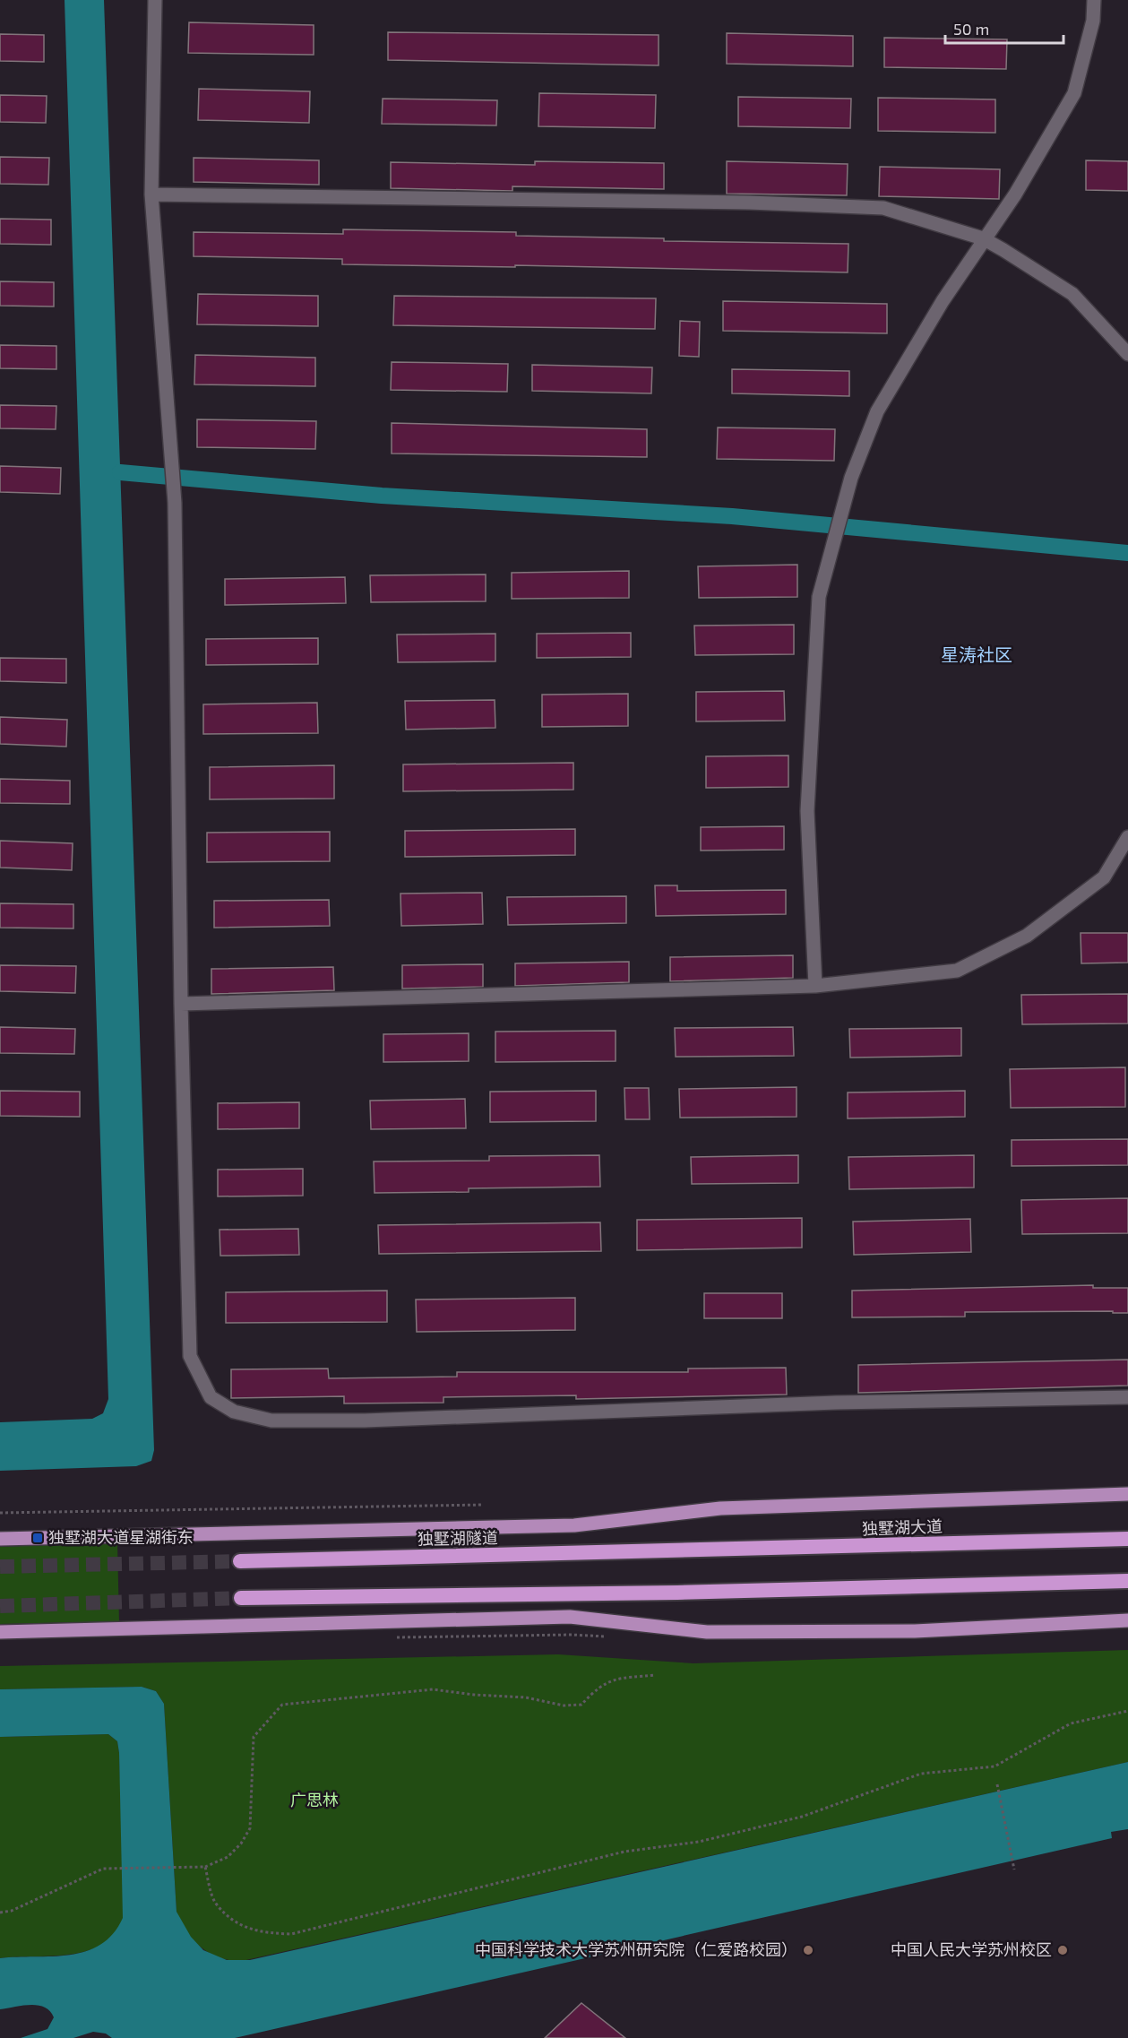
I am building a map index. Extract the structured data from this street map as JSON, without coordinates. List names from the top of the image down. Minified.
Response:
{"streets":{"highway":["独墅湖大道","独墅湖隧道"]},"crossings":[["独墅湖大道","独墅湖隧道"]],"districts":["星涛社区"],"parks":["广思林"],"places":{"transit":["独墅湖大道星湖街东"],"other":["中国科学技术大学苏州研究院（仁爱路校园）","中国人民大学苏州校区"]},"scale_bar":"50 m"}
